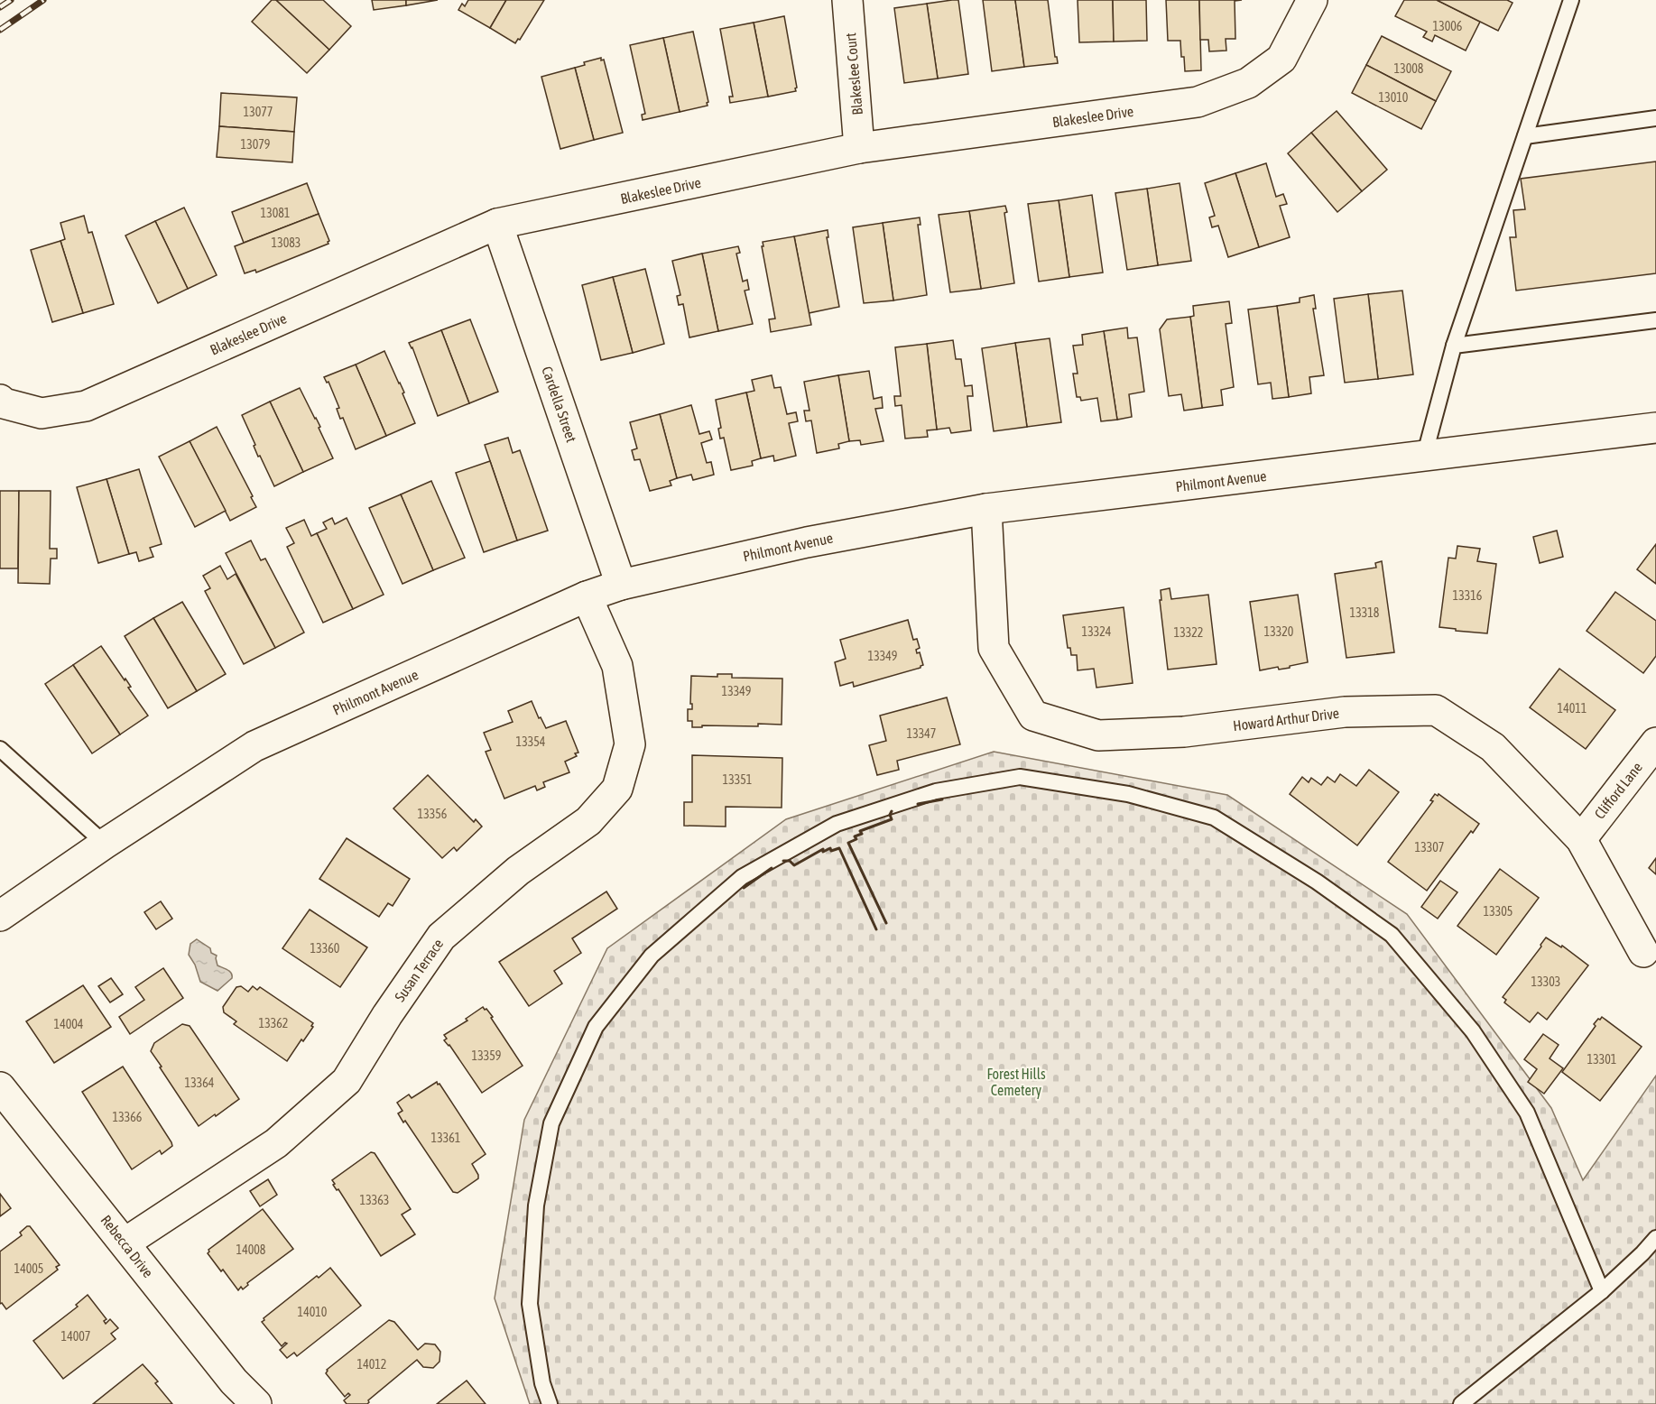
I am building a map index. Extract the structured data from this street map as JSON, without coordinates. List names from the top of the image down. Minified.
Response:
{"streets":{"street":["Blakeslee Court","Blakeslee Drive","Cardella Street","Philmont Avenue","Howard Arthur Drive","Clifford Lane","Susan Terrace","Rebecca Drive"]},"crossings":[["Blakeslee Court","Blakeslee Drive"],["Blakeslee Drive","Cardella Street"],["Cardella Street","Philmont Avenue"],["Philmont Avenue","Howard Arthur Drive"],["Philmont Avenue","Susan Terrace"],["Howard Arthur Drive","Clifford Lane"],["Susan Terrace","Rebecca Drive"]],"parks":["Forest Hills Cemetery"],"house_numbers":["13006","13008","13010","13077","13079","13081","13083","13316","13318","13324","13320","13322","13349","13349","14011","13347","13354","13351","13356","13307","13305","13360","13303","13362","14004","13359","13301","13364","13366","13361","13363","14008","14005","14010","14007","14012"]}
